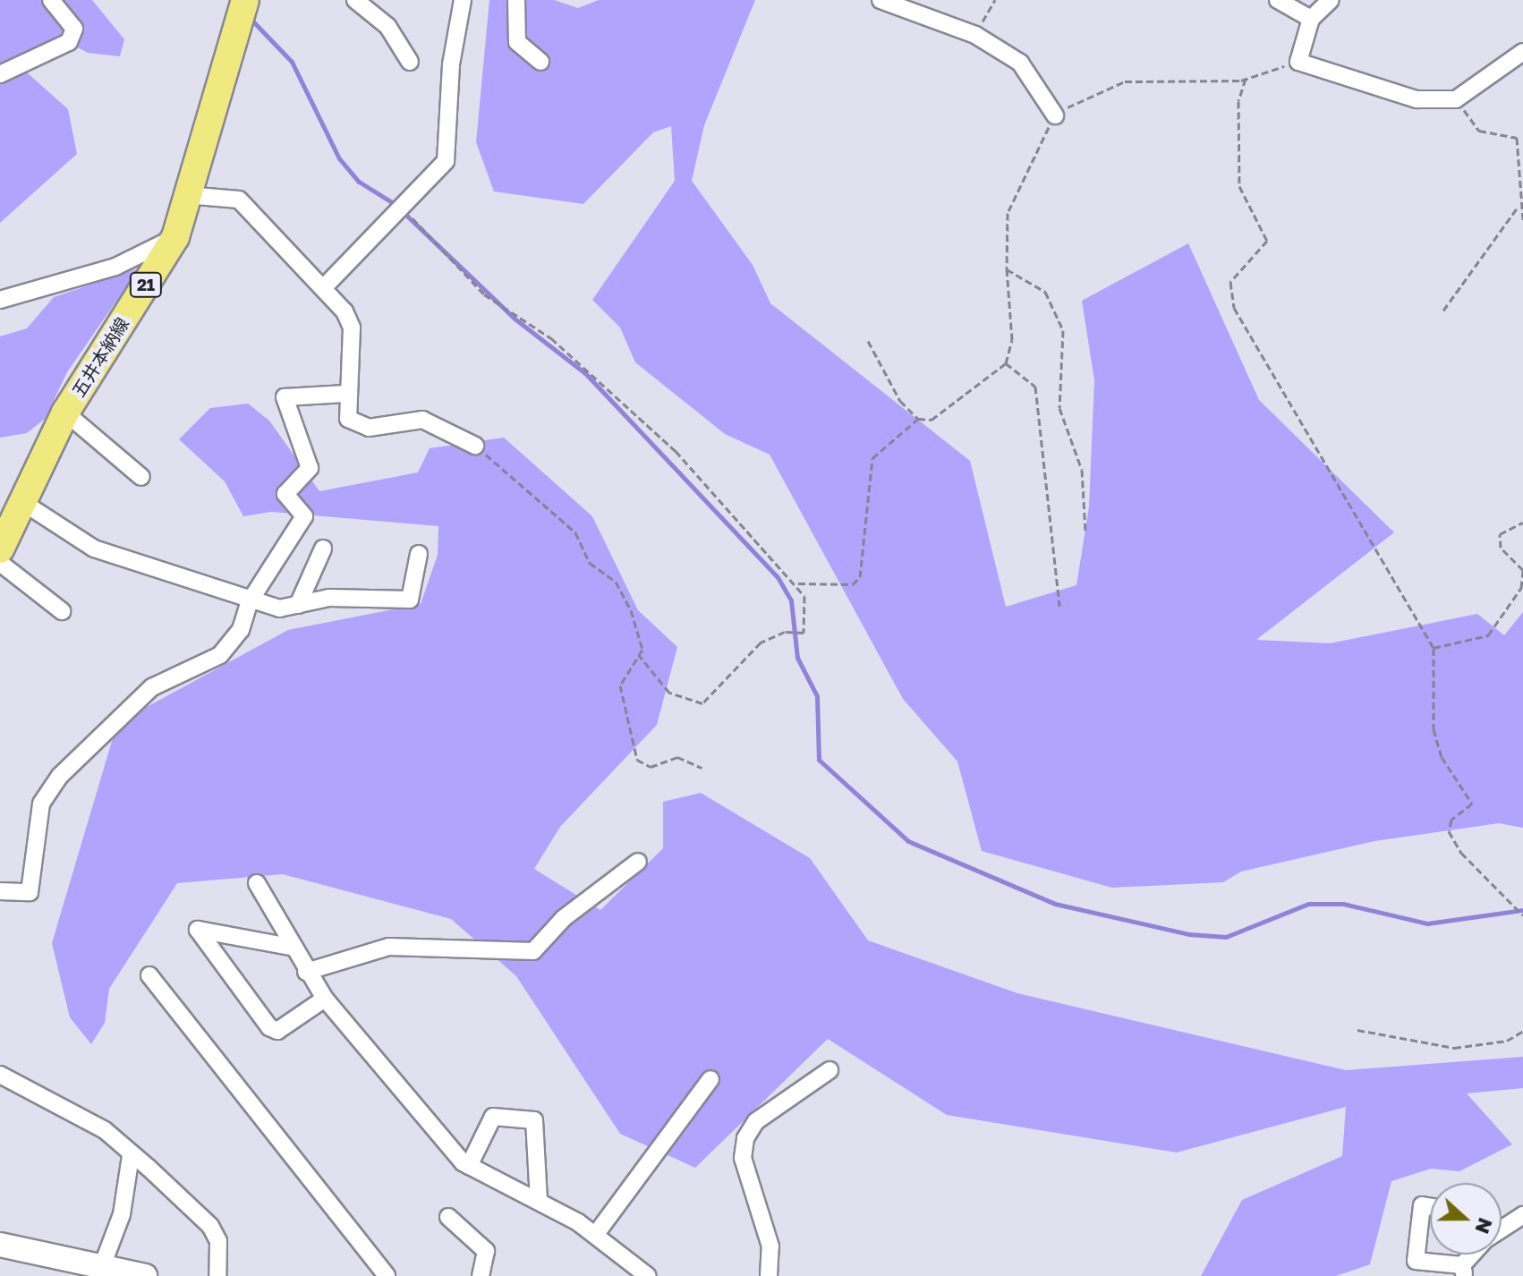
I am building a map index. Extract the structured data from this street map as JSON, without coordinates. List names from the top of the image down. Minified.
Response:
{"streets":{"main road":["21","五井本納線"]},"north":"right"}
